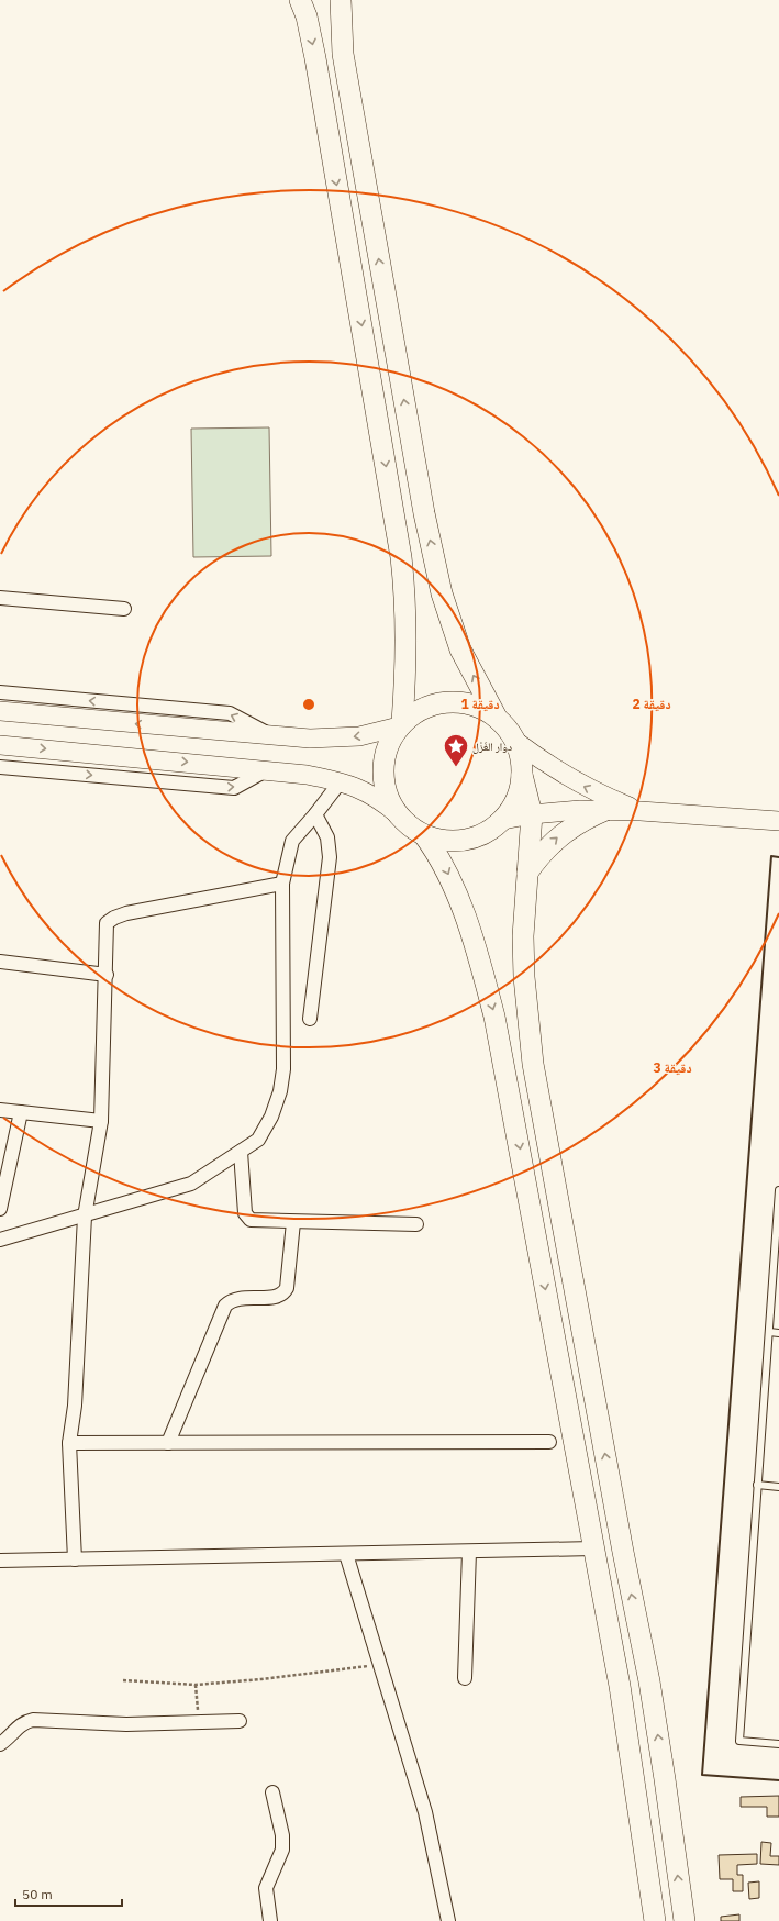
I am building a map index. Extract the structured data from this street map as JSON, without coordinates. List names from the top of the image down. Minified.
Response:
{"places":{"place":["دوار الغَزْل"]},"scale_bar":"50 m","rings":["1 دقيقة","2 دقيقة","3 دقيقة"]}
